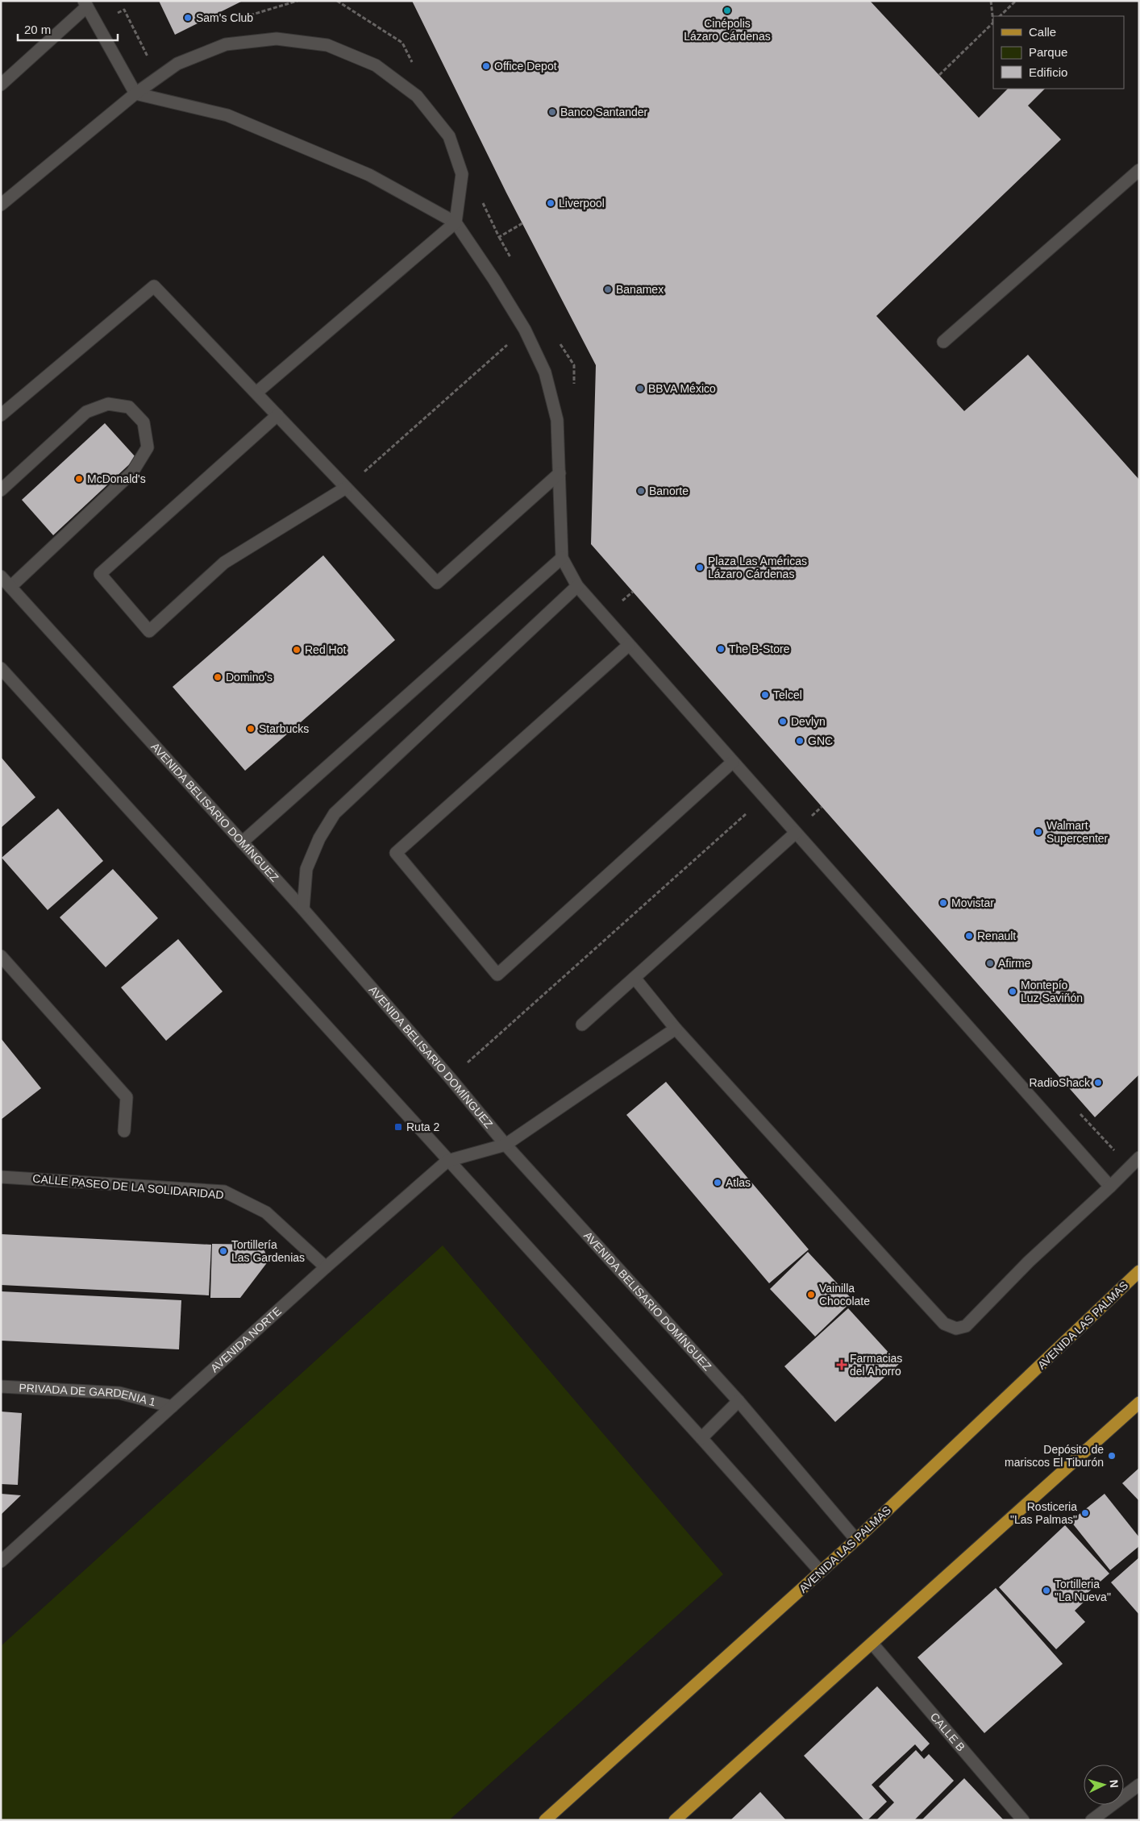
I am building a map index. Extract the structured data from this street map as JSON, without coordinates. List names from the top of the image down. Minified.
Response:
{"streets":{"main road":["AVENIDA LAS PALMAS"],"street":["AVENIDA BELISARIO DOMÍNGUEZ","CALLE PASEO DE LA SOLIDARIDAD","AVENIDA NORTE","PRIVADA DE GARDENIA 1","CALLE B"]},"crossings":[["AVENIDA BELISARIO DOMÍNGUEZ","AVENIDA LAS PALMAS"],["AVENIDA BELISARIO DOMÍNGUEZ","AVENIDA NORTE"],["CALLE PASEO DE LA SOLIDARIDAD","AVENIDA NORTE"],["AVENIDA NORTE","PRIVADA DE GARDENIA 1"]],"places":{"other":["Cinépolis Lázaro Cárdenas","Sam's Club","Office Depot","Banco Santander","Liverpool","Banamex","BBVA México","McDonald's","Banorte","Plaza Las Américas Lázaro Cárdenas","The B-Store","Red Hot","Domino's","Telcel","Devlyn","Starbucks","GNC","Walmart Supercenter","Movistar","Renault","Afirme","Montepío Luz Saviñón","RadioShack","Atlas","Tortillería Las Gardenias","Vainilla Chocolate","Depósito de mariscos El Tiburón","Rosticeria \"Las Palmas\"","Tortilleria \"La Nueva\""],"transit":["Ruta 2"],"health":["Farmacias del Ahorro"]},"legend":["Calle","Parque","Edificio"],"scale_bar":"20 m","north":"right"}
